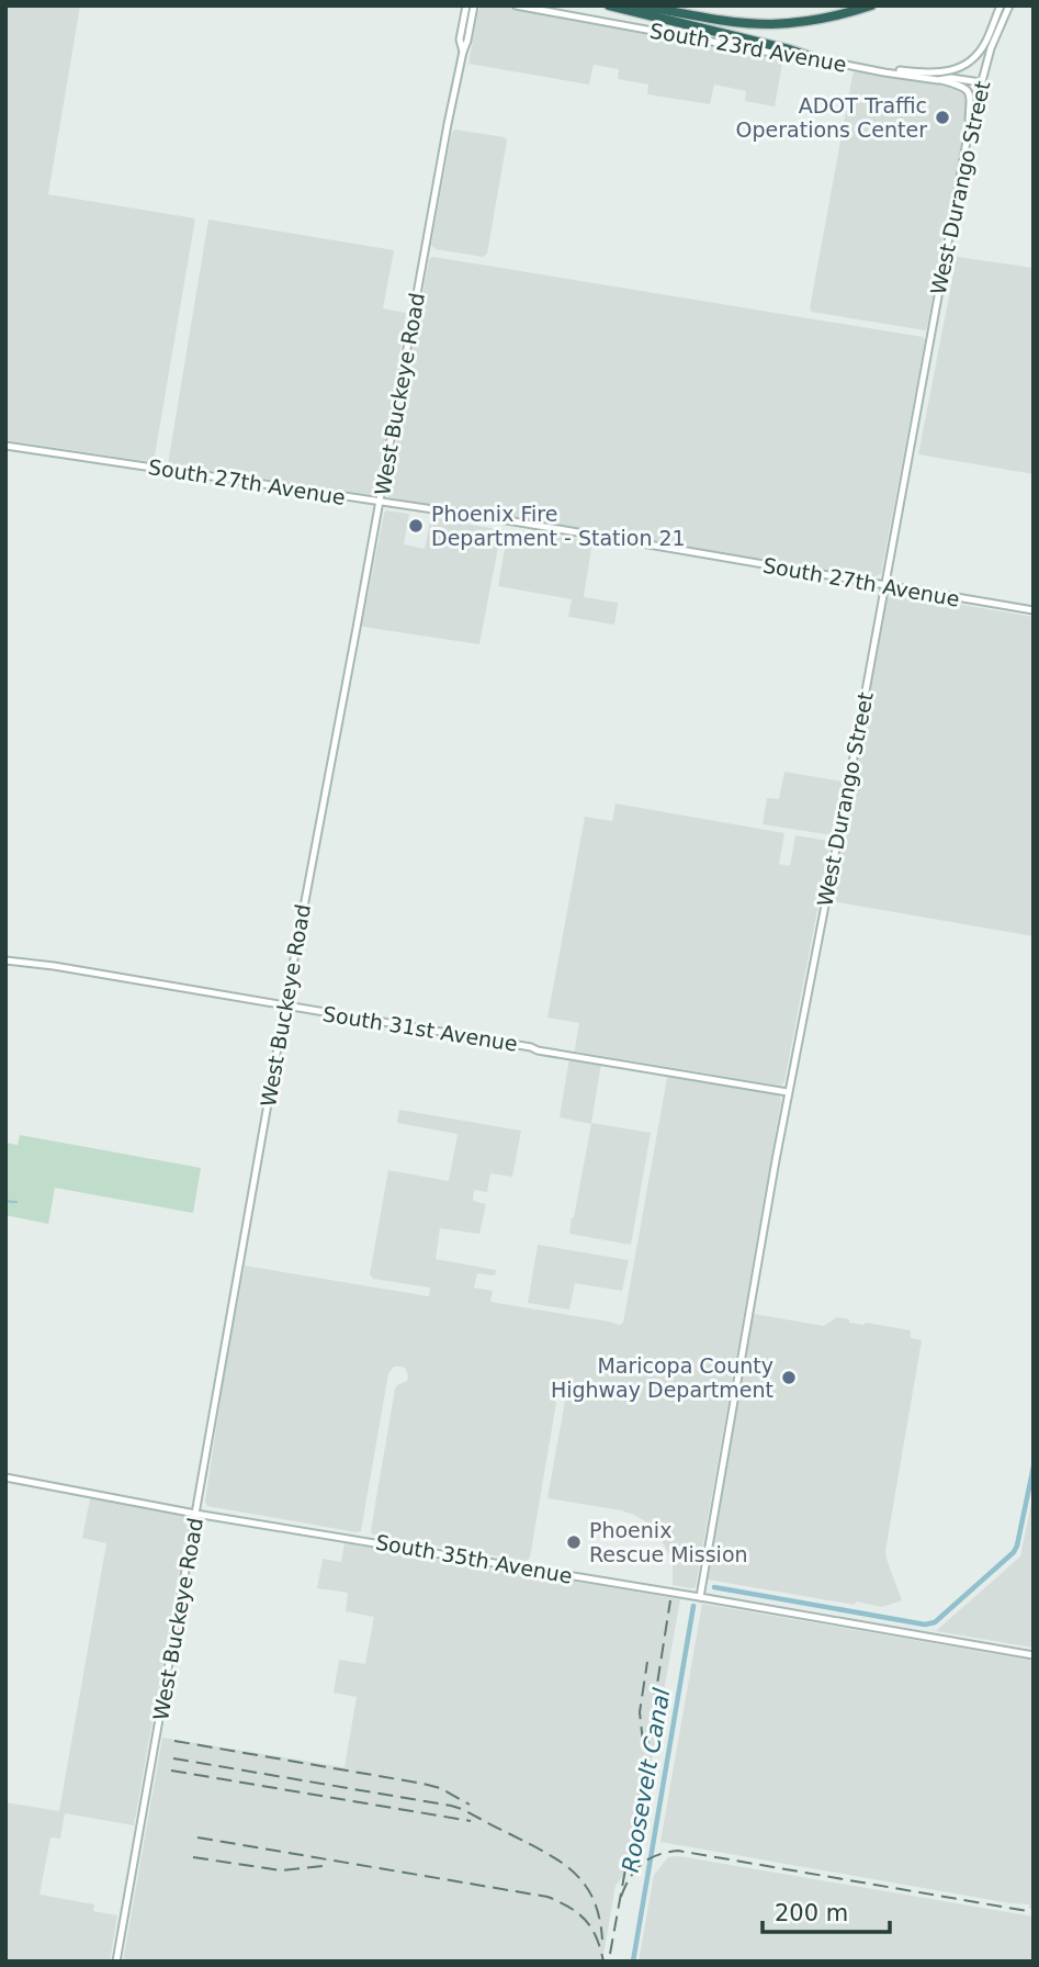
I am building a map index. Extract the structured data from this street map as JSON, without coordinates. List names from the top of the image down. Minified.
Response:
{"streets":{"main road":["South 23rd Avenue","West Durango Street","West Buckeye Road","South 27th Avenue","South 31st Avenue","South 35th Avenue"]},"crossings":[["South 23rd Avenue","West Durango Street"],["West Durango Street","South 27th Avenue"],["West Durango Street","South 31st Avenue"],["West Durango Street","South 35th Avenue"],["West Buckeye Road","South 27th Avenue"],["West Buckeye Road","South 31st Avenue"],["West Buckeye Road","South 35th Avenue"]],"water":["Roosevelt Canal"],"places":["ADOT Traffic Operations Center","Phoenix Fire Department - Station 21","Maricopa County Highway Department","Phoenix Rescue Mission"],"scale_bar":"200 m"}
